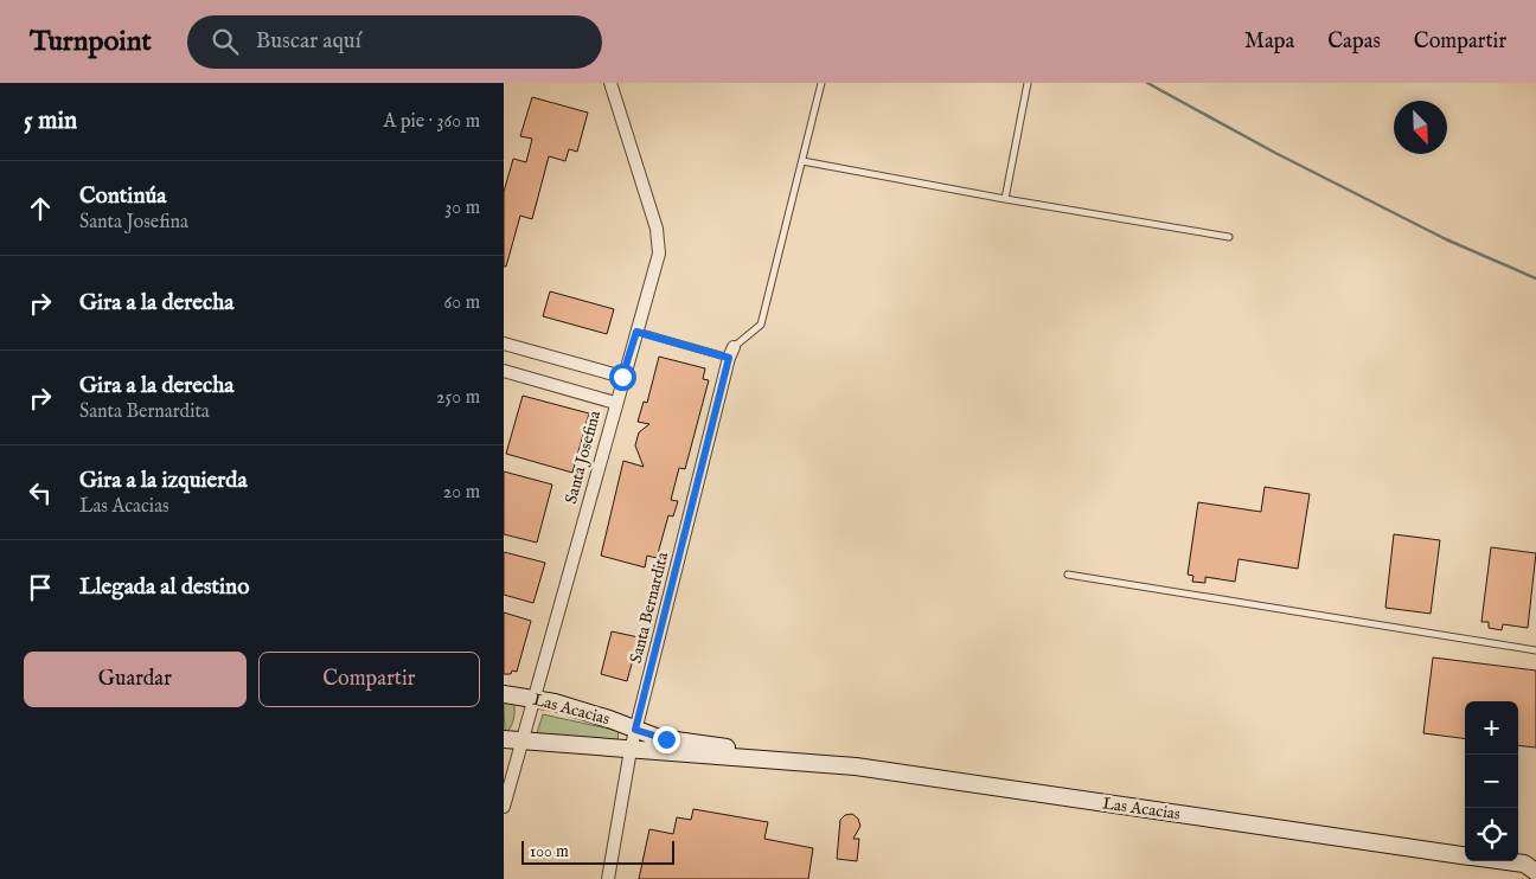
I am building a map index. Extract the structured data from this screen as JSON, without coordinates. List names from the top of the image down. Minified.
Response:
{"streets":{"main road":["Las Acacias"],"street":["Santa Josefina","Santa Bernardita"]},"crossings":[["Santa Josefina","Las Acacias"],["Santa Bernardita","Las Acacias"]],"scale_bar":"100 m","north":"bottom right","page":{"header":"Turnpoint","search":"Buscar aquí","nav":["Mapa","Capas","Compartir"],"heading":["5 min","A pie · 360 m"],"list":[["Continúa","Santa Josefina","30 m"],["Gira a la derecha","60 m"],["Gira a la derecha","Santa Bernardita","250 m"],["Gira a la izquierda","Las Acacias","20 m"],"Llegada al destino"],"buttons":["Guardar","Compartir"],"map_buttons":["+","−"],"scale":"100 m"}}
